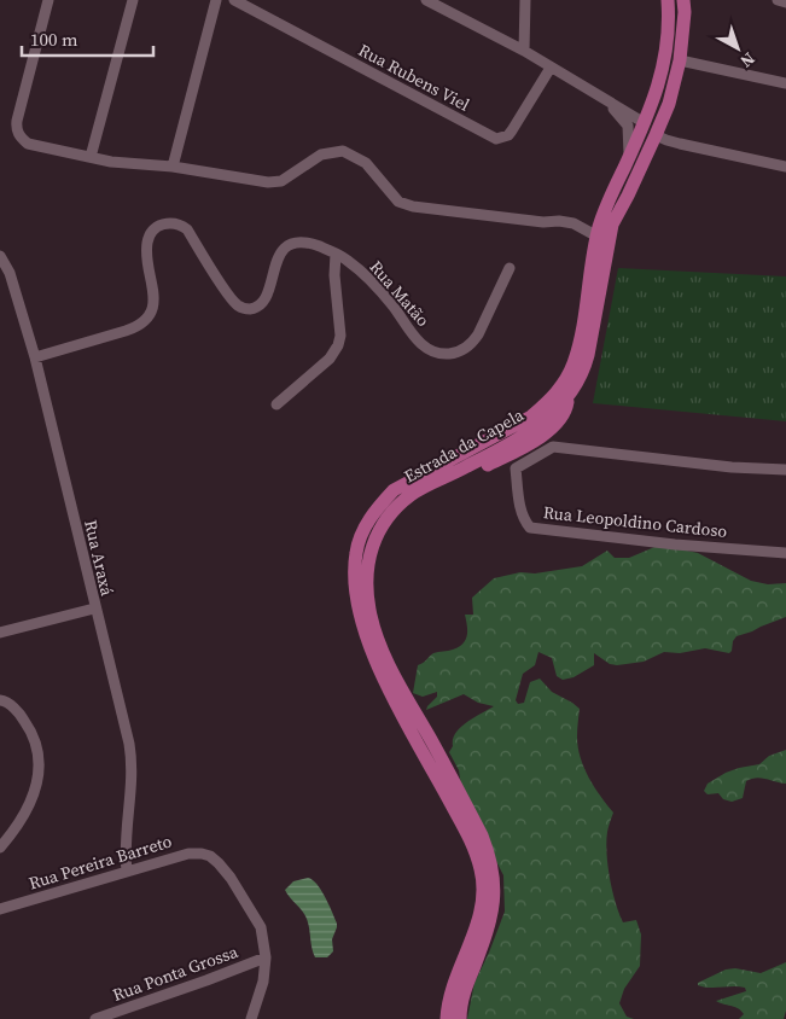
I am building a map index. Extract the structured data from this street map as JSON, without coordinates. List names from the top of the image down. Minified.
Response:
{"streets":{"main road":["Estrada da Capela"],"street":["Rua Rubens Viel","Rua Matão","Rua Leopoldino Cardoso","Rua Araxá","Rua Pereira Barreto","Rua Ponta Grossa"]},"crossings":[["Rua Matão","Rua Araxá"],["Rua Araxá","Rua Pereira Barreto"],["Rua Pereira Barreto","Rua Ponta Grossa"]],"scale_bar":"100 m","north":"bottom right"}
